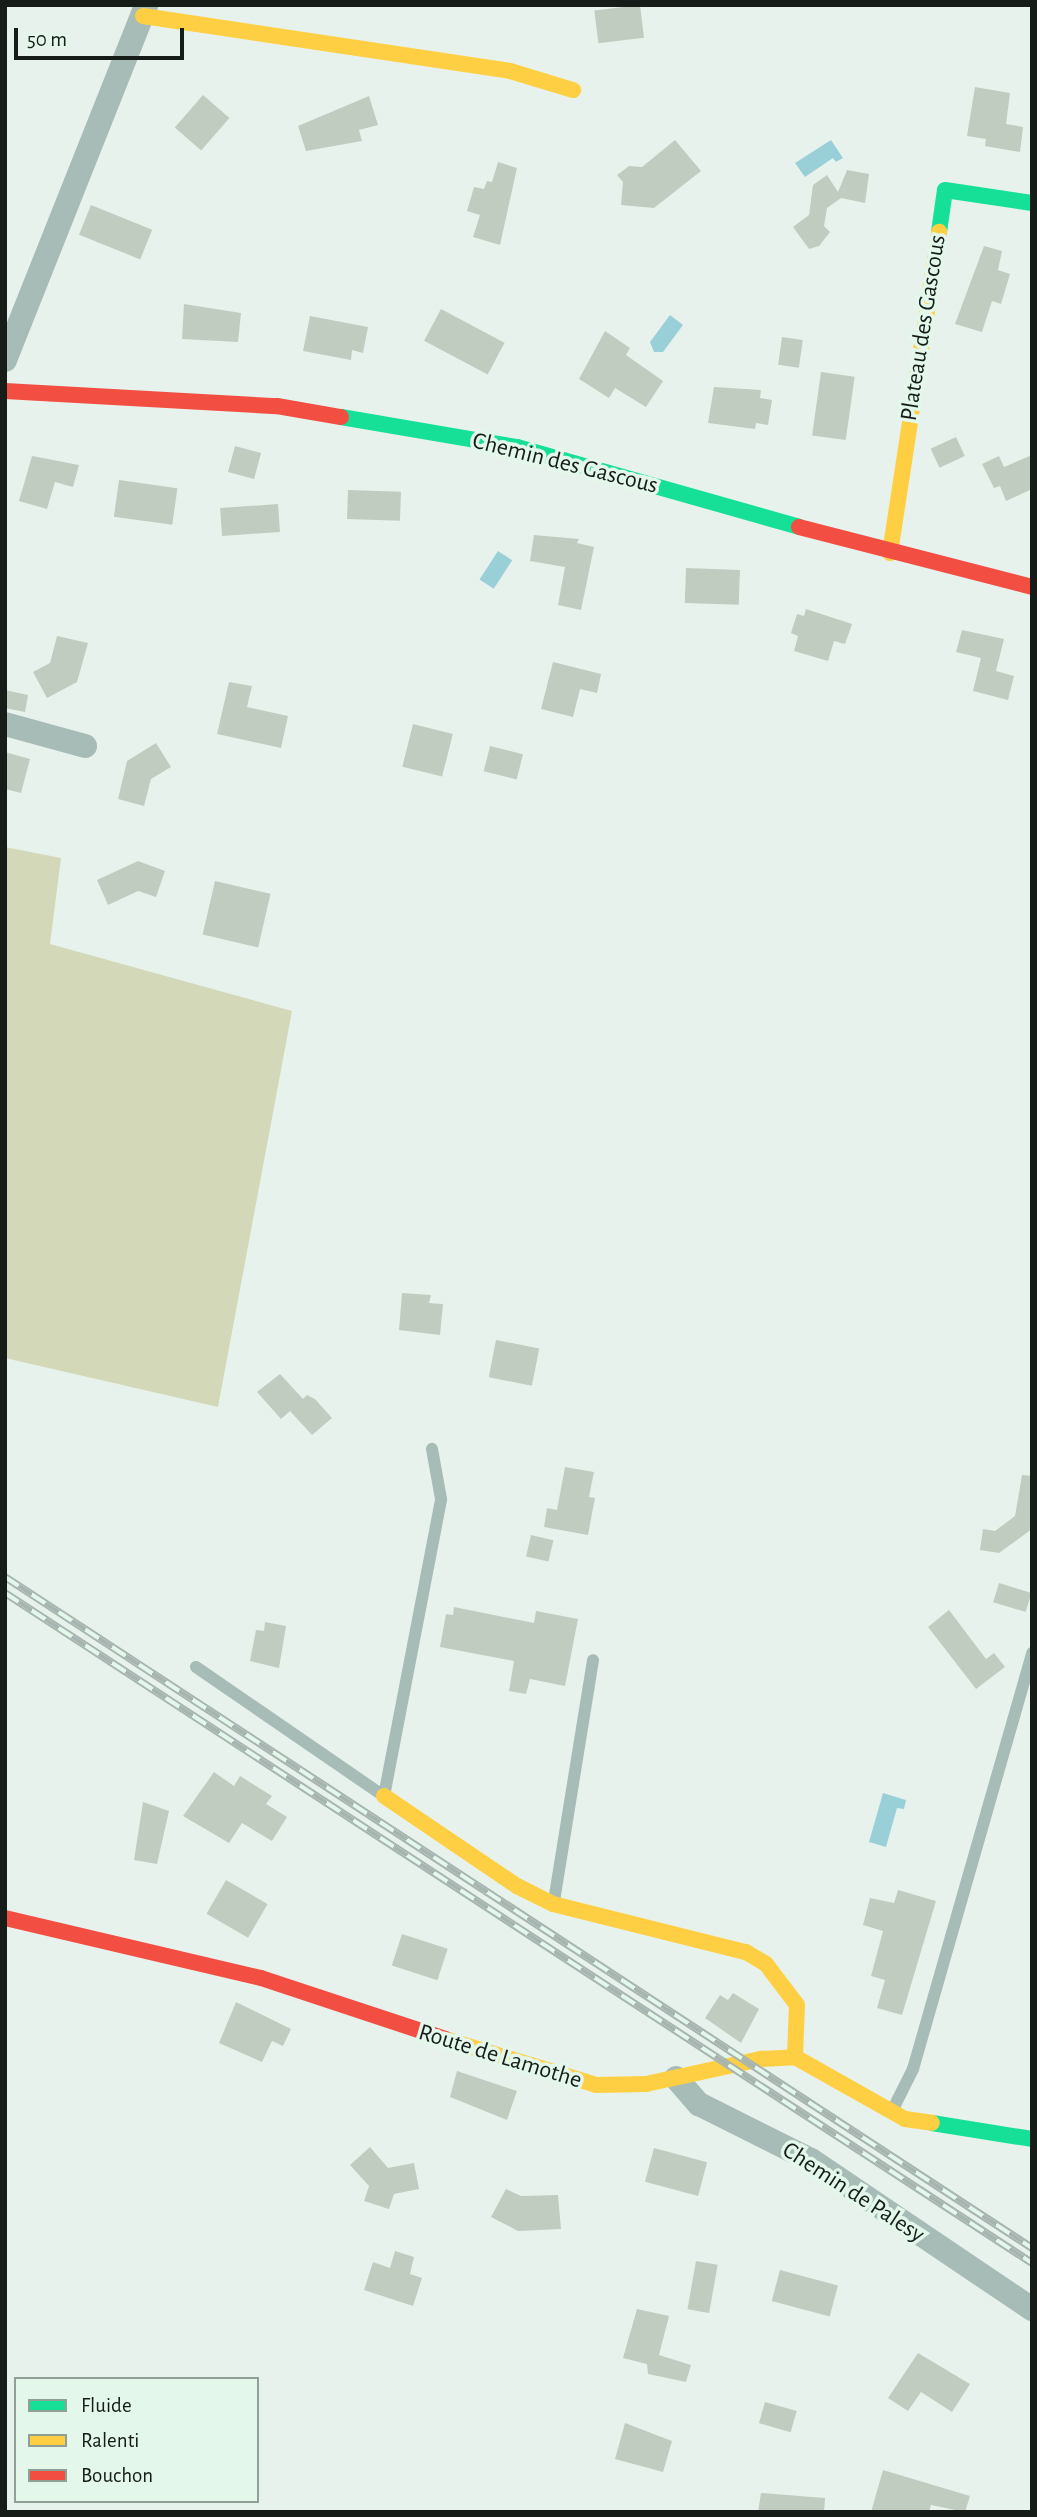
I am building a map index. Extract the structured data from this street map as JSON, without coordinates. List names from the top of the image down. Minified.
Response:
{"streets":{"street":["Plateau des Gascous","Chemin des Gascous","Route de Lamothe","Chemin de Palesy"]},"crossings":[["Plateau des Gascous","Chemin des Gascous"],["Route de Lamothe","Chemin de Palesy"]],"legend":["Fluide","Ralenti","Bouchon"],"scale_bar":"50 m"}
